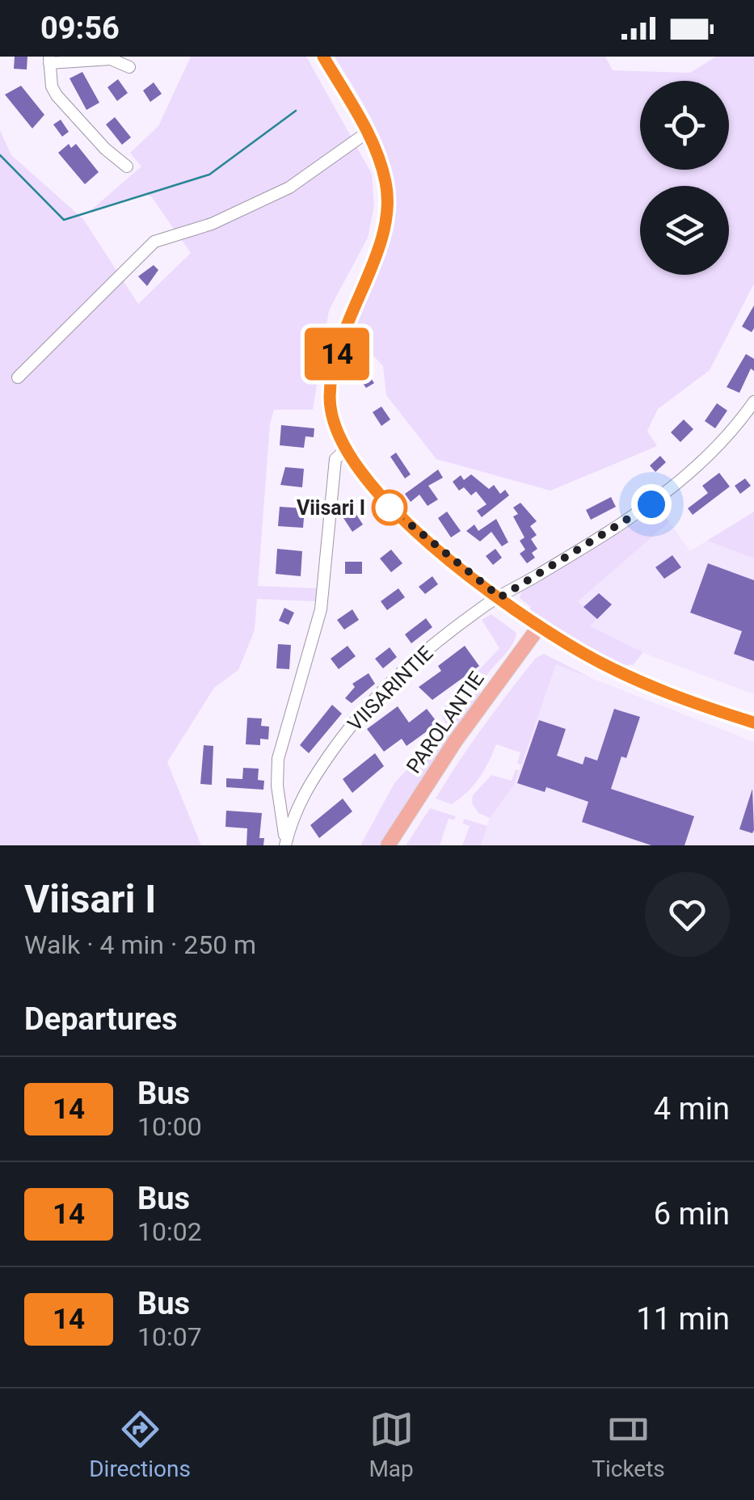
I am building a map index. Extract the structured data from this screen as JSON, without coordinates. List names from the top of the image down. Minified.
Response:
{"streets":{"main road":["PAROLANTIE"],"street":["VIISARINTIE"]},"places":["Viisari I"],"lines":["bus line 14"],"page":{"status":"09:56","on_map":"14","heading":[["Viisari I","Walk · 4 min · 250 m"],"Departures"],"list":[{"mark":"14","name":"Bus","note":"10:00","value":"4 min"},{"mark":"14","name":"Bus","note":"10:02","value":"6 min"},{"mark":"14","name":"Bus","note":"10:07","value":"11 min"}],"tabs":["Directions","Map","Tickets"]}}
